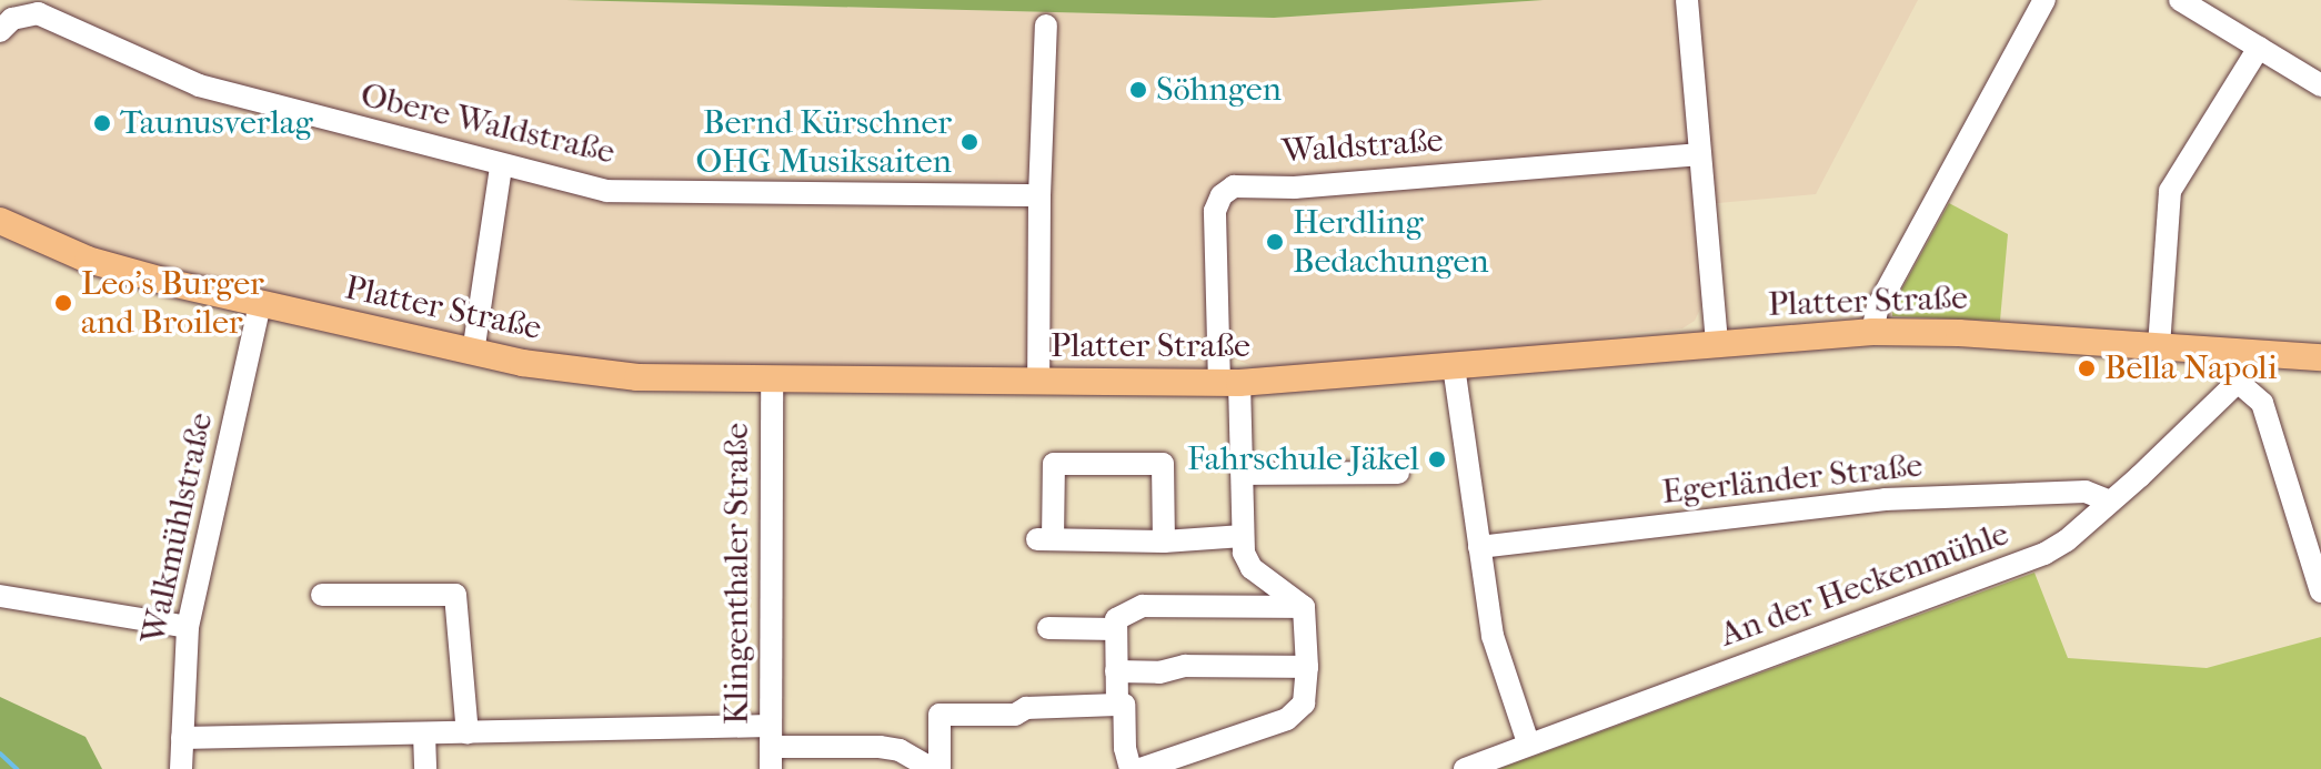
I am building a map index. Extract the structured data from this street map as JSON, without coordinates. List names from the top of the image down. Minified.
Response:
{"streets":{"main road":["Platter Straße"],"street":["Obere Waldstraße","Waldstraße","Egerländer Straße","Walkmühlstraße","Klingenthaler Straße","An der Heckenmühle"]},"crossings":[["Waldstraße","Platter Straße"],["Platter Straße","Walkmühlstraße"],["Platter Straße","Klingenthaler Straße"],["Egerländer Straße","An der Heckenmühle"]],"places":["Söhngen","Taunusverlag","Bernd Kürschner OHG Musiksaiten","Herdling Bedachungen","Leo's Burger and Broiler","Bella Napoli","Fahrschule Jäkel"]}
